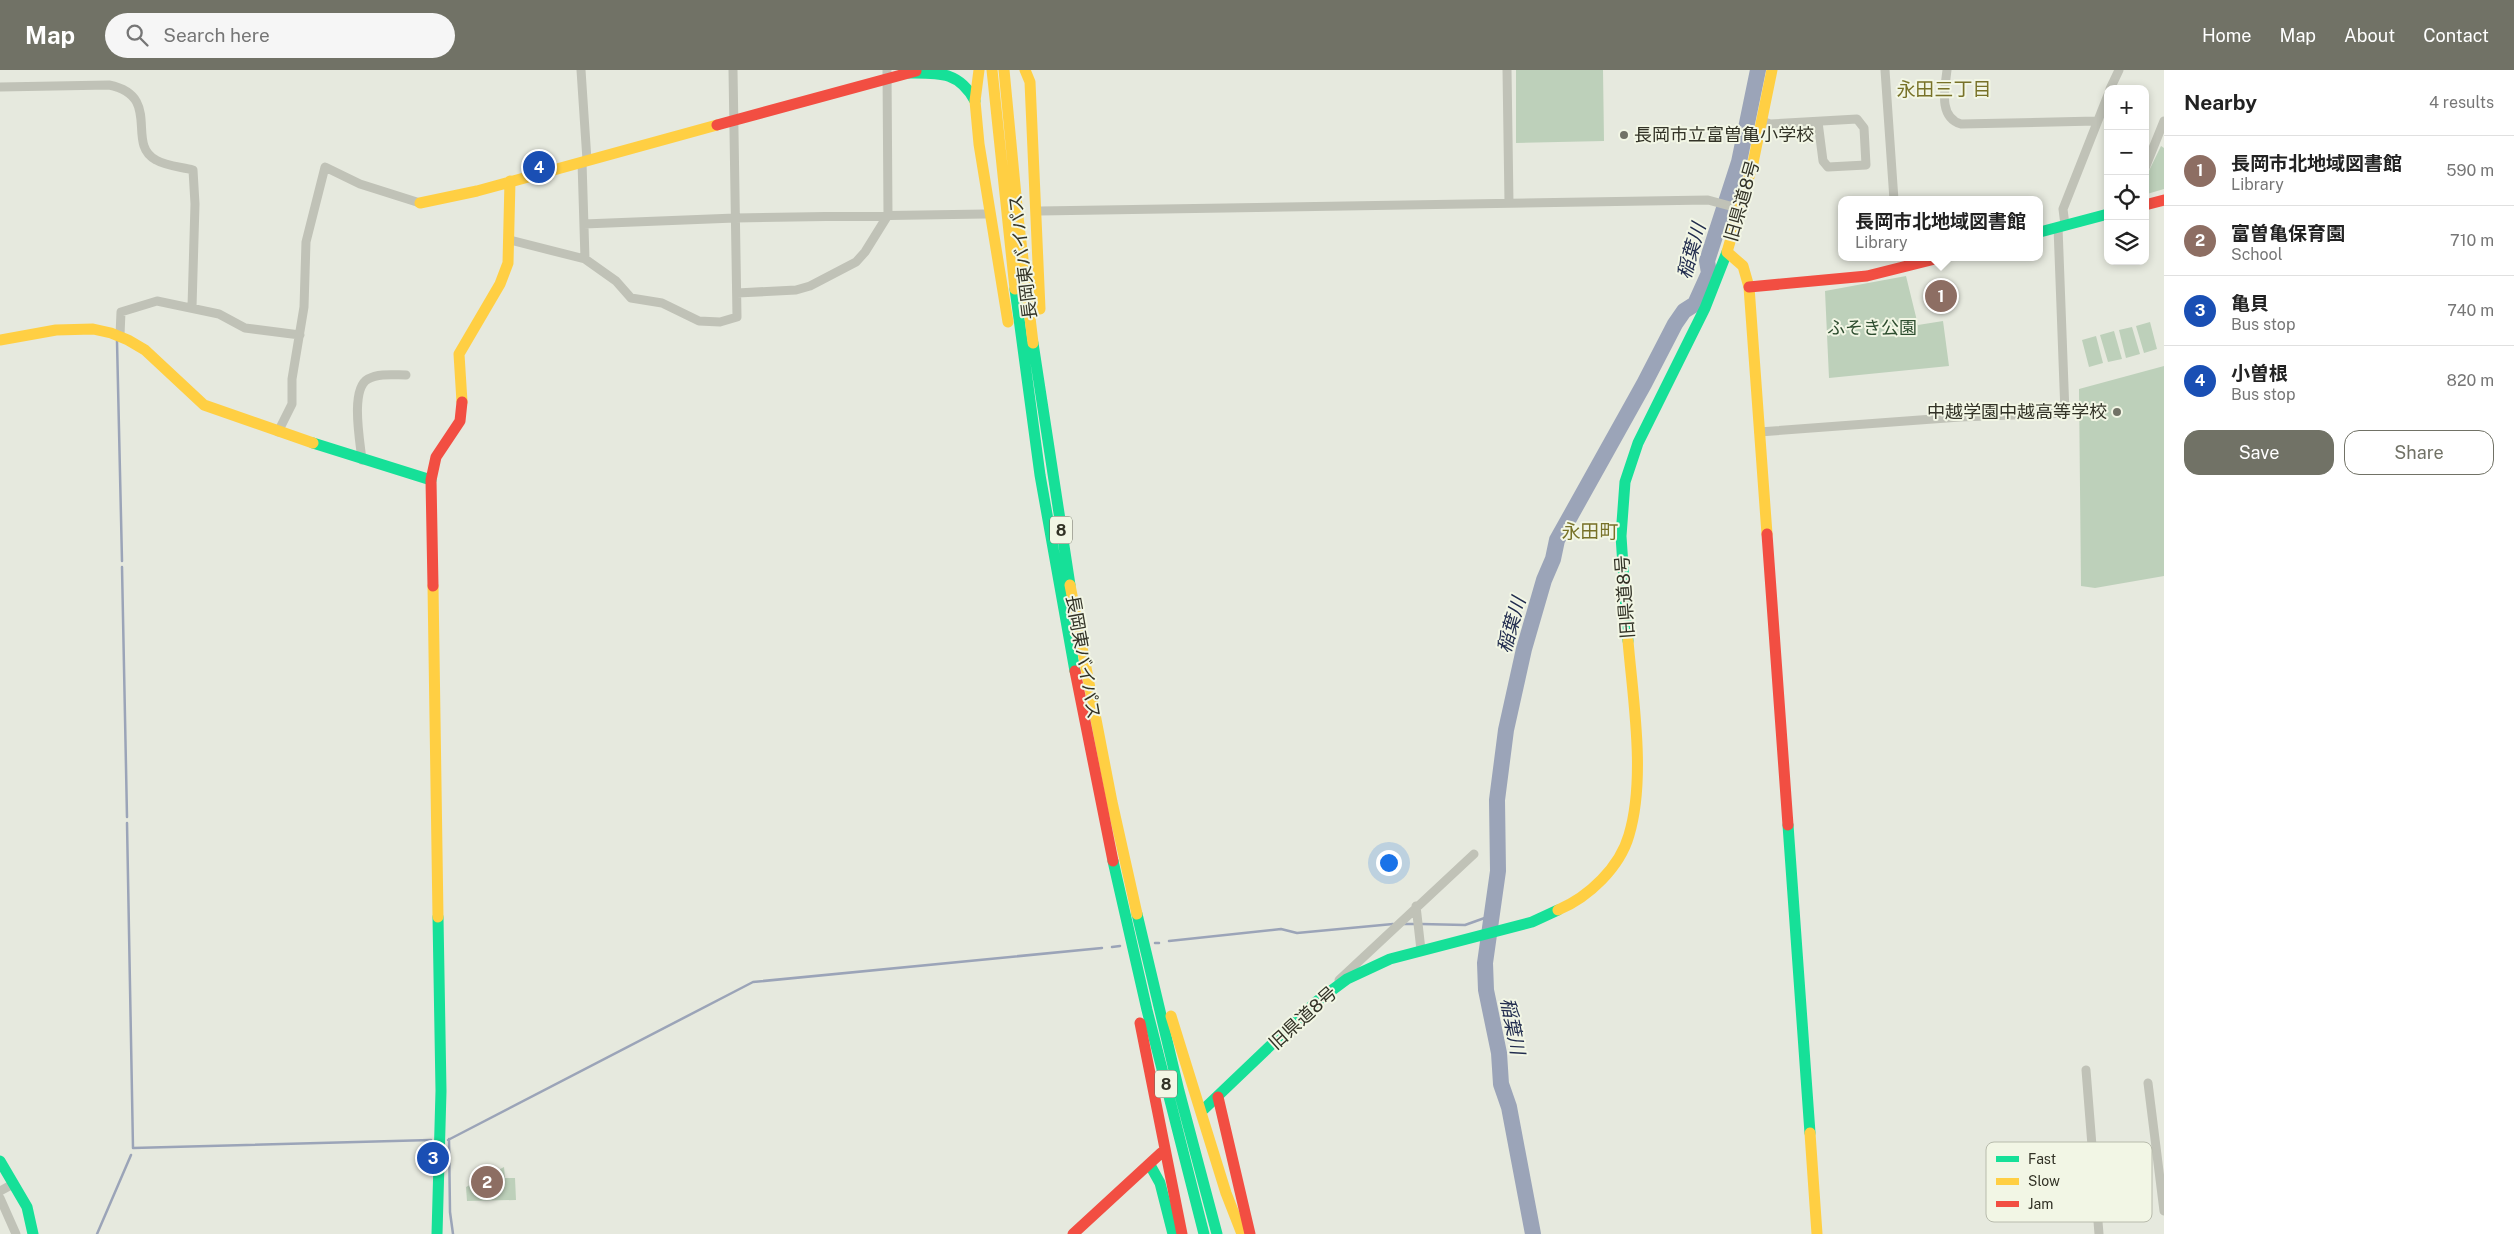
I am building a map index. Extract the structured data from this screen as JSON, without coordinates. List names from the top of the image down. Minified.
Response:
{"streets":{"main road":["旧県道8号","長岡東バイパス","8"]},"crossings":[["長岡東バイパス","8"]],"districts":["永田三丁目","永田町"],"water":["稲葉川"],"parks":["ふそき公園"],"places":["長岡市立富曽亀小学校","中越学園中越高等学校"],"legend":["Fast","Slow","Jam"],"page":{"header":"Map","search":"Search here","nav":["Home","Map","About","Contact"],"heading":["Nearby","4 results"],"map_buttons":["+","−"],"list":[{"mark":"1","name":"長岡市北地域図書館","note":"Library","value":"590 m"},{"mark":"2","name":"富曽亀保育園","note":"School","value":"710 m"},{"mark":"3","name":"亀貝","note":"Bus stop","value":"740 m"},{"mark":"4","name":"小曽根","note":"Bus stop","value":"820 m"}],"pins":["4","1","3","2"],"popup":["長岡市北地域図書館","Library"],"buttons":["Save","Share"]}}
